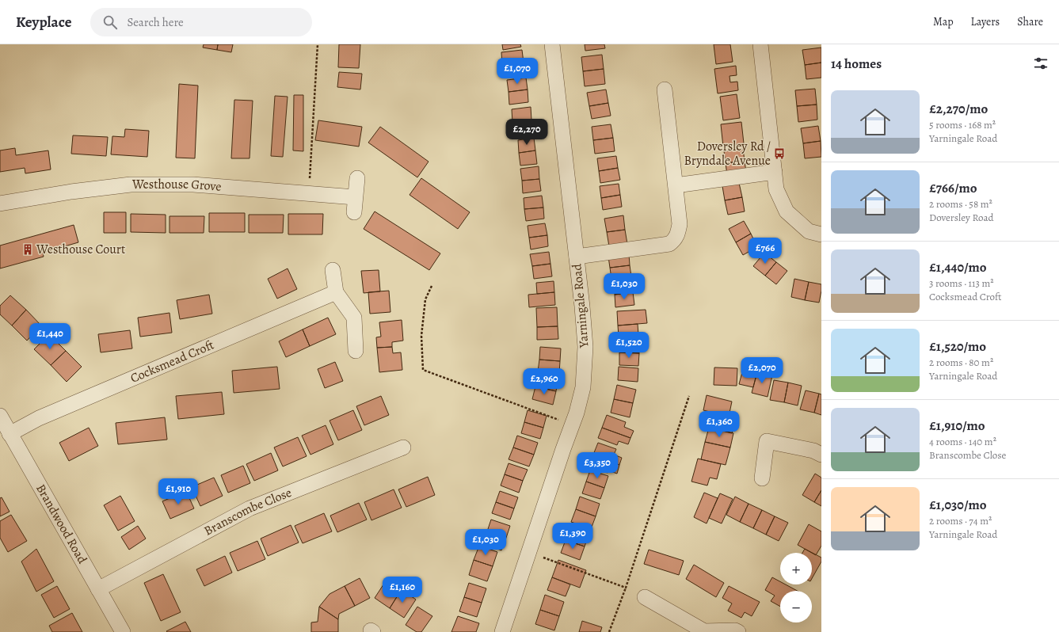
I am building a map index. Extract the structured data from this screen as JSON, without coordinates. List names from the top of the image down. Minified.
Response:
{"streets":{"street":["Westhouse Grove","Yarningale Road","Cocksmead Croft","Branscombe Close","Brandwood Road"]},"crossings":[["Cocksmead Croft","Brandwood Road"],["Branscombe Close","Brandwood Road"]],"places":{"bus stop":["Doversley Rd / Bryndale Avenue"],"building":["Westhouse Court"]},"page":{"header":"Keyplace","search":"Search here","nav":["Map","Layers","Share"],"heading":"14 homes","price":["£1,070","£2,270","£766","£1,030","£1,440","£1,520","£2,070","£2,960","£1,360","£3,350","£1,910","£1,390","£1,030","£1,160"],"list":[{"name":"£2,270/mo","note":"5 rooms · 168 m² · Yarningale Road"},{"name":"£766/mo","note":"2 rooms · 58 m² · Doversley Road"},{"name":"£1,440/mo","note":"3 rooms · 113 m² · Cocksmead Croft"},{"name":"£1,520/mo","note":"2 rooms · 80 m² · Yarningale Road"},{"name":"£1,910/mo","note":"4 rooms · 140 m² · Branscombe Close"},{"name":"£1,030/mo","note":"2 rooms · 74 m² · Yarningale Road"}],"map_buttons":["+","−"]}}
